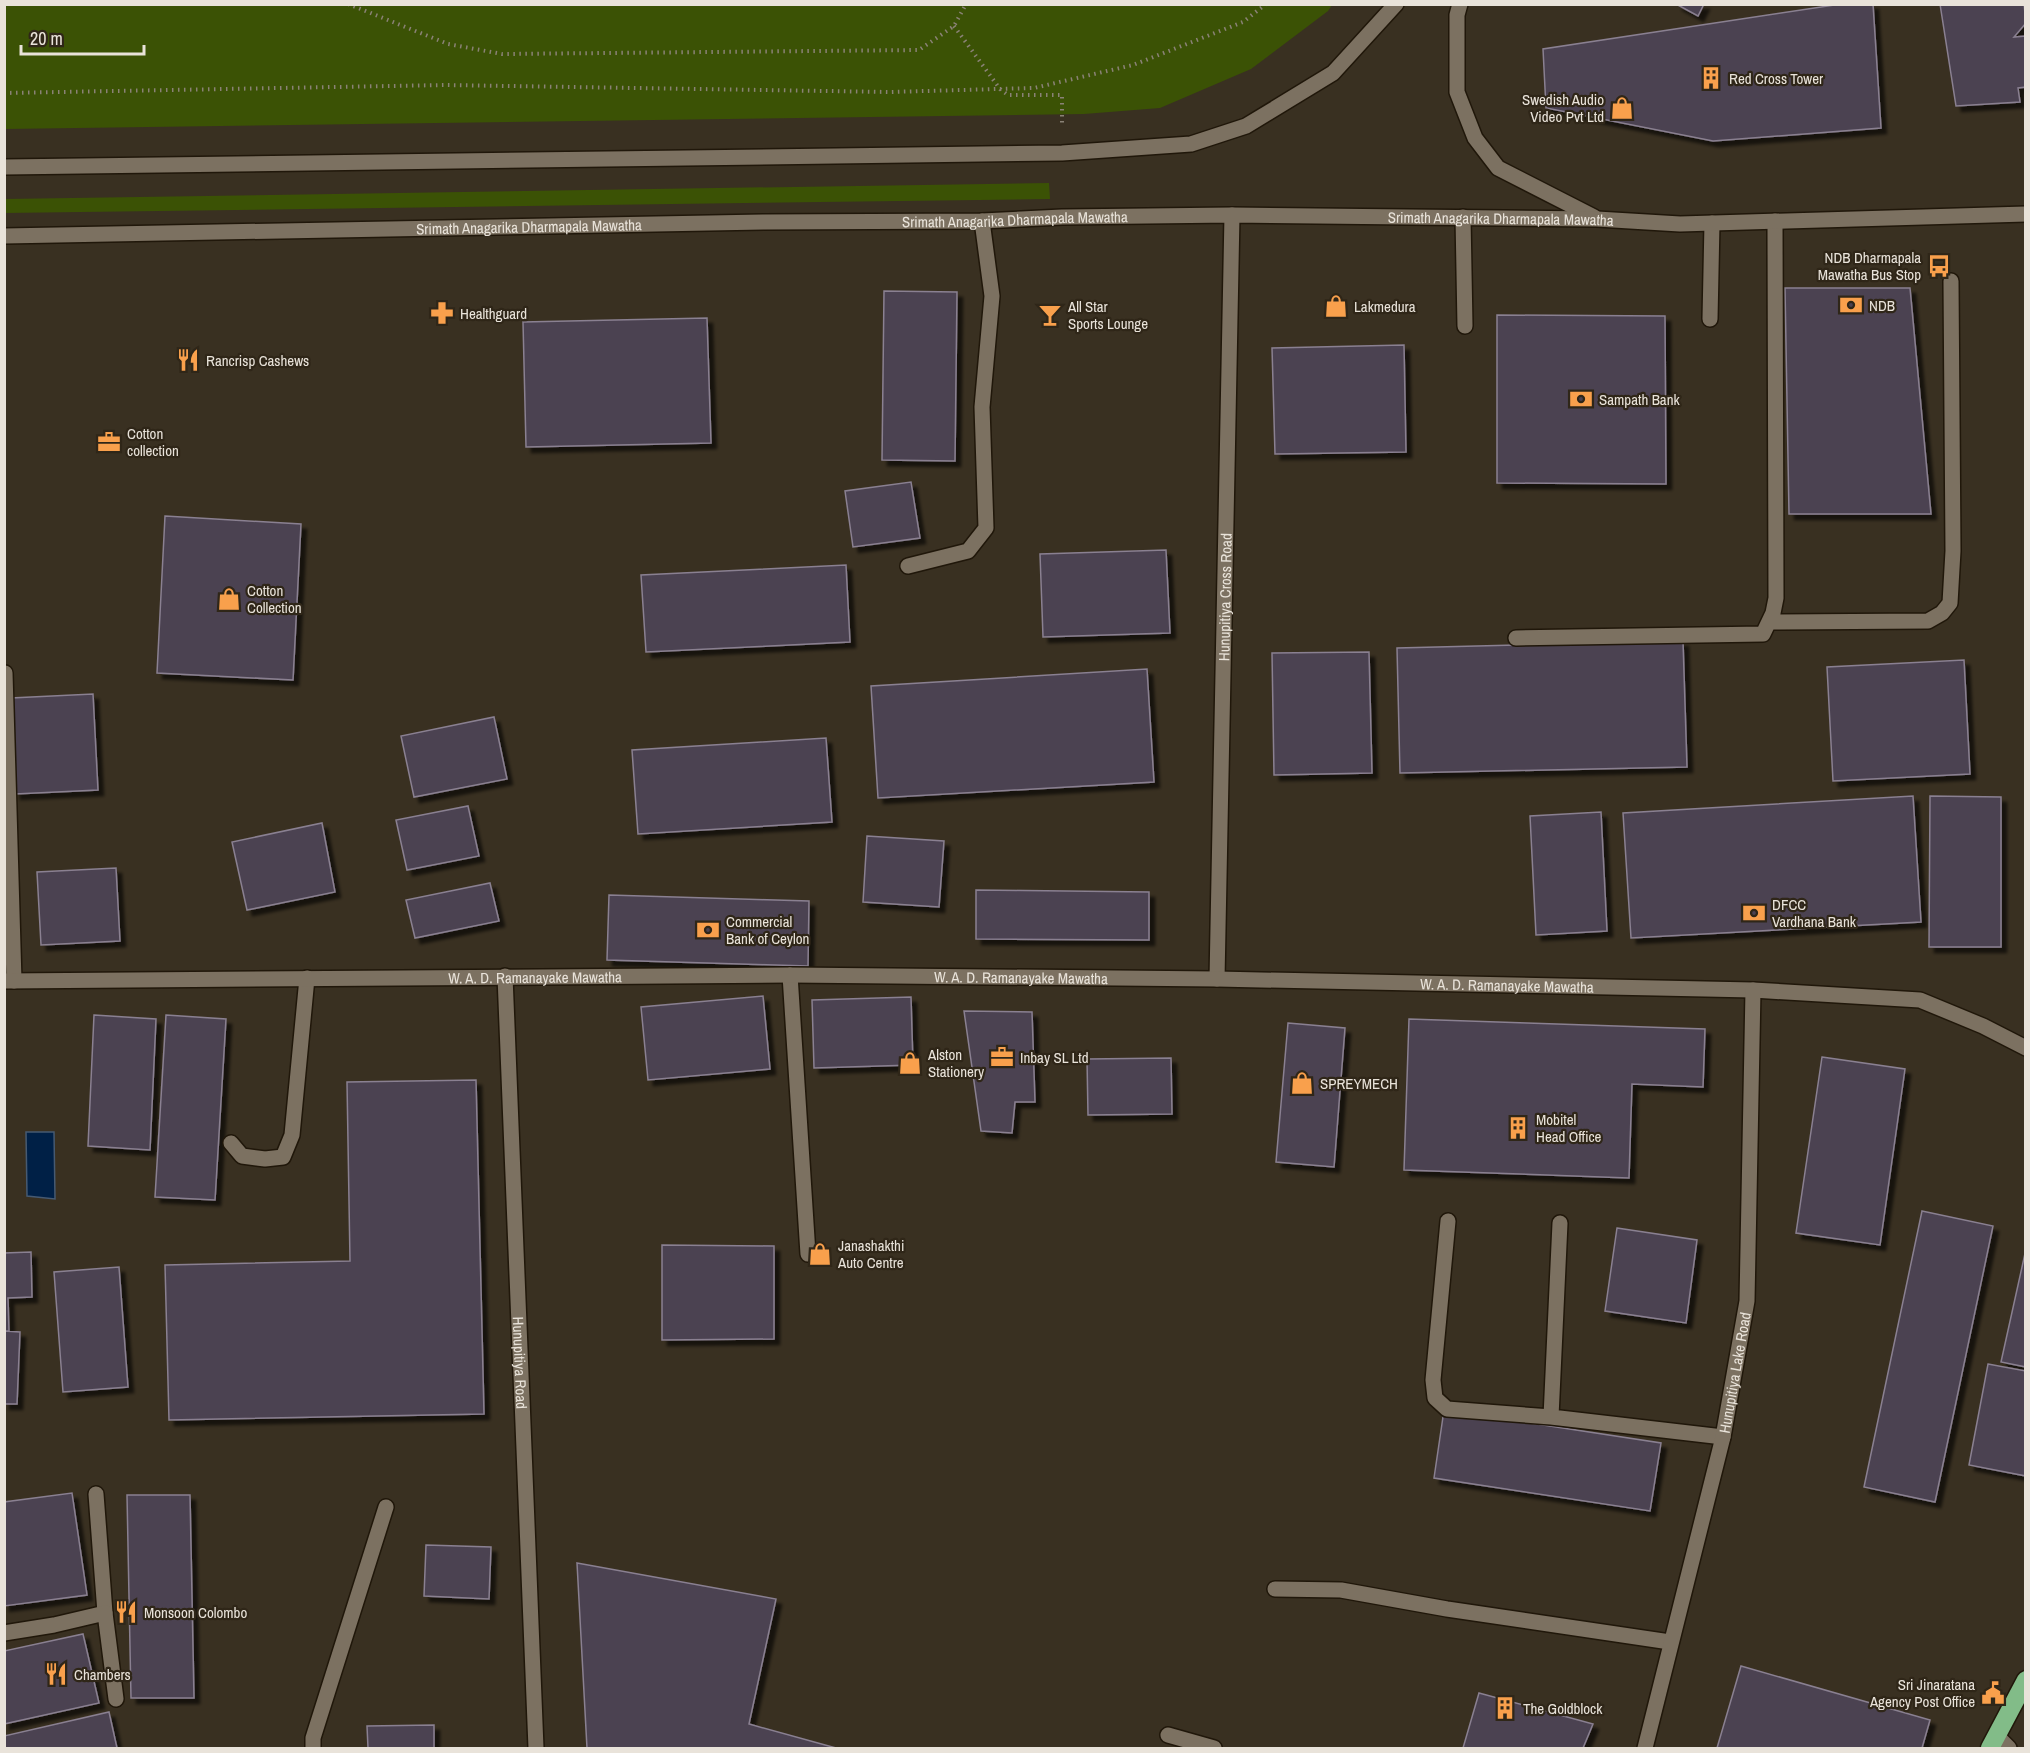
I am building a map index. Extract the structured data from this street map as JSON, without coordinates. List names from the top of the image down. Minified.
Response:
{"streets":{"street":["Srimath Anagarika Dharmapala Mawatha","Hunupitiya Cross Road","W. A. D. Ramanayake Mawatha","Hunupitiya Road","Hunupitiya Lake Road"]},"crossings":[["Srimath Anagarika Dharmapala Mawatha","Hunupitiya Cross Road"],["Hunupitiya Cross Road","W. A. D. Ramanayake Mawatha"],["W. A. D. Ramanayake Mawatha","Hunupitiya Road"],["W. A. D. Ramanayake Mawatha","Hunupitiya Lake Road"]],"places":{"building":["Red Cross Tower","Mobitel Head Office","The Goldblock"],"shop":["Swedish Audio Video Pvt Ltd","Lakmedura","Cotton Collection","Alston Stationery","SPREYMECH","Janashakthi Auto Centre"],"bus stop":["NDB Dharmapala Mawatha Bus Stop"],"bank":["NDB","Sampath Bank","DFCC Vardhana Bank","Commercial Bank of Ceylon"],"pharmacy":["Healthguard"],"bar":["All Star Sports Lounge"],"restaurant":["Rancrisp Cashews","Monsoon Colombo","Chambers"],"office":["Cotton collection","Inbay SL Ltd"],"public building":["Sri Jinaratana Agency Post Office"]},"scale_bar":"20 m"}
